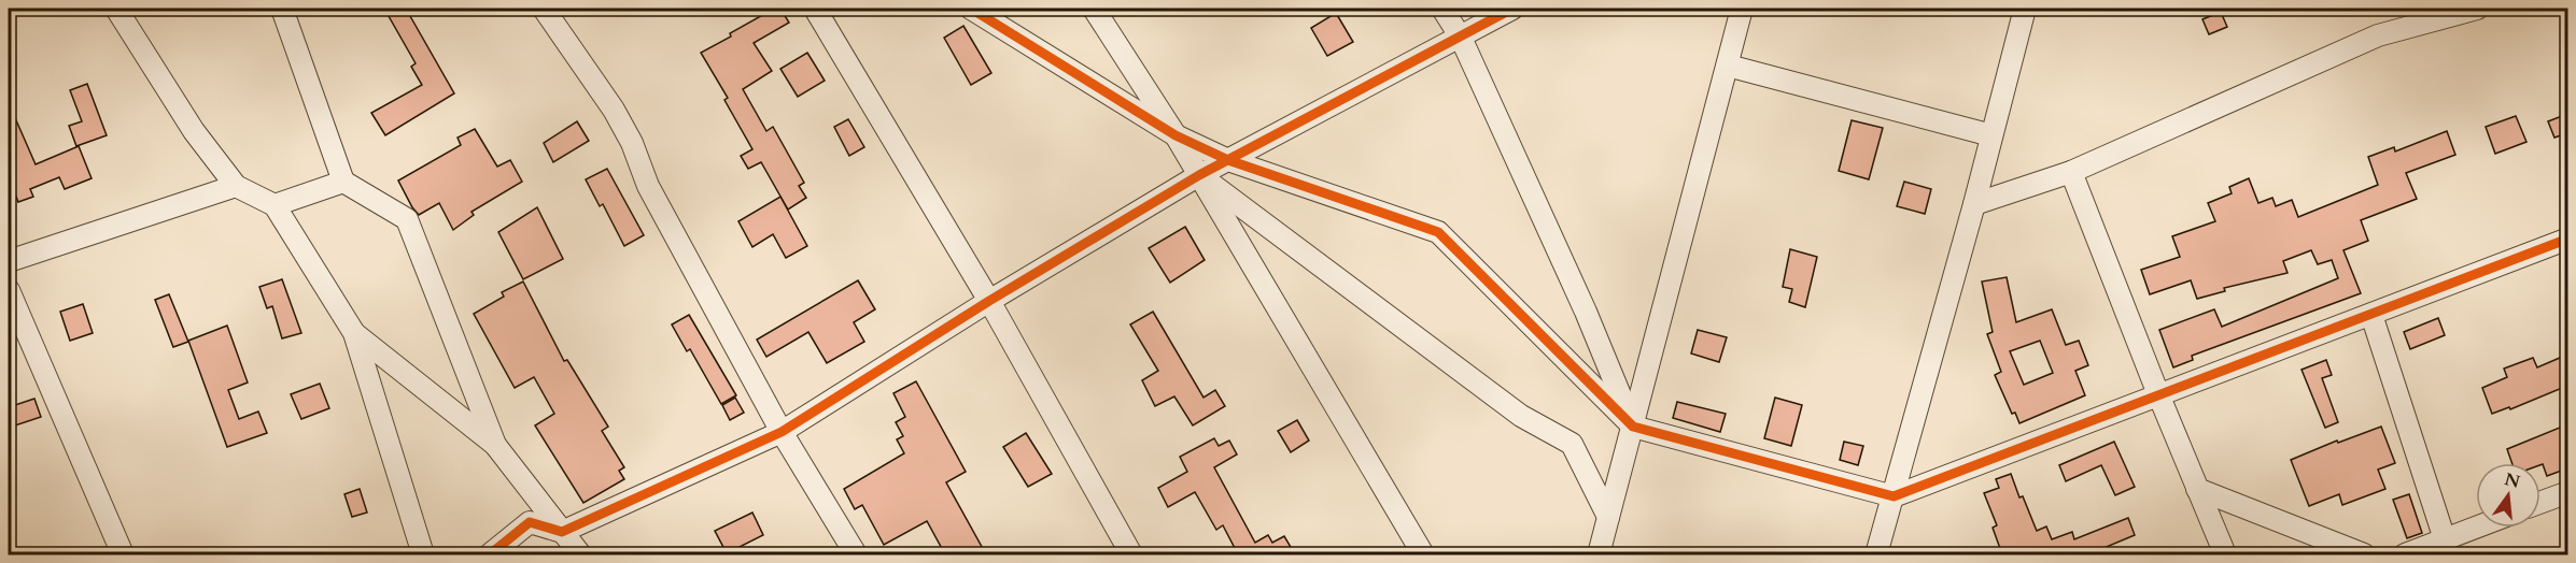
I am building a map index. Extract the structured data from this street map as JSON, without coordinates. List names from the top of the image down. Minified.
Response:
{"north":"top"}
